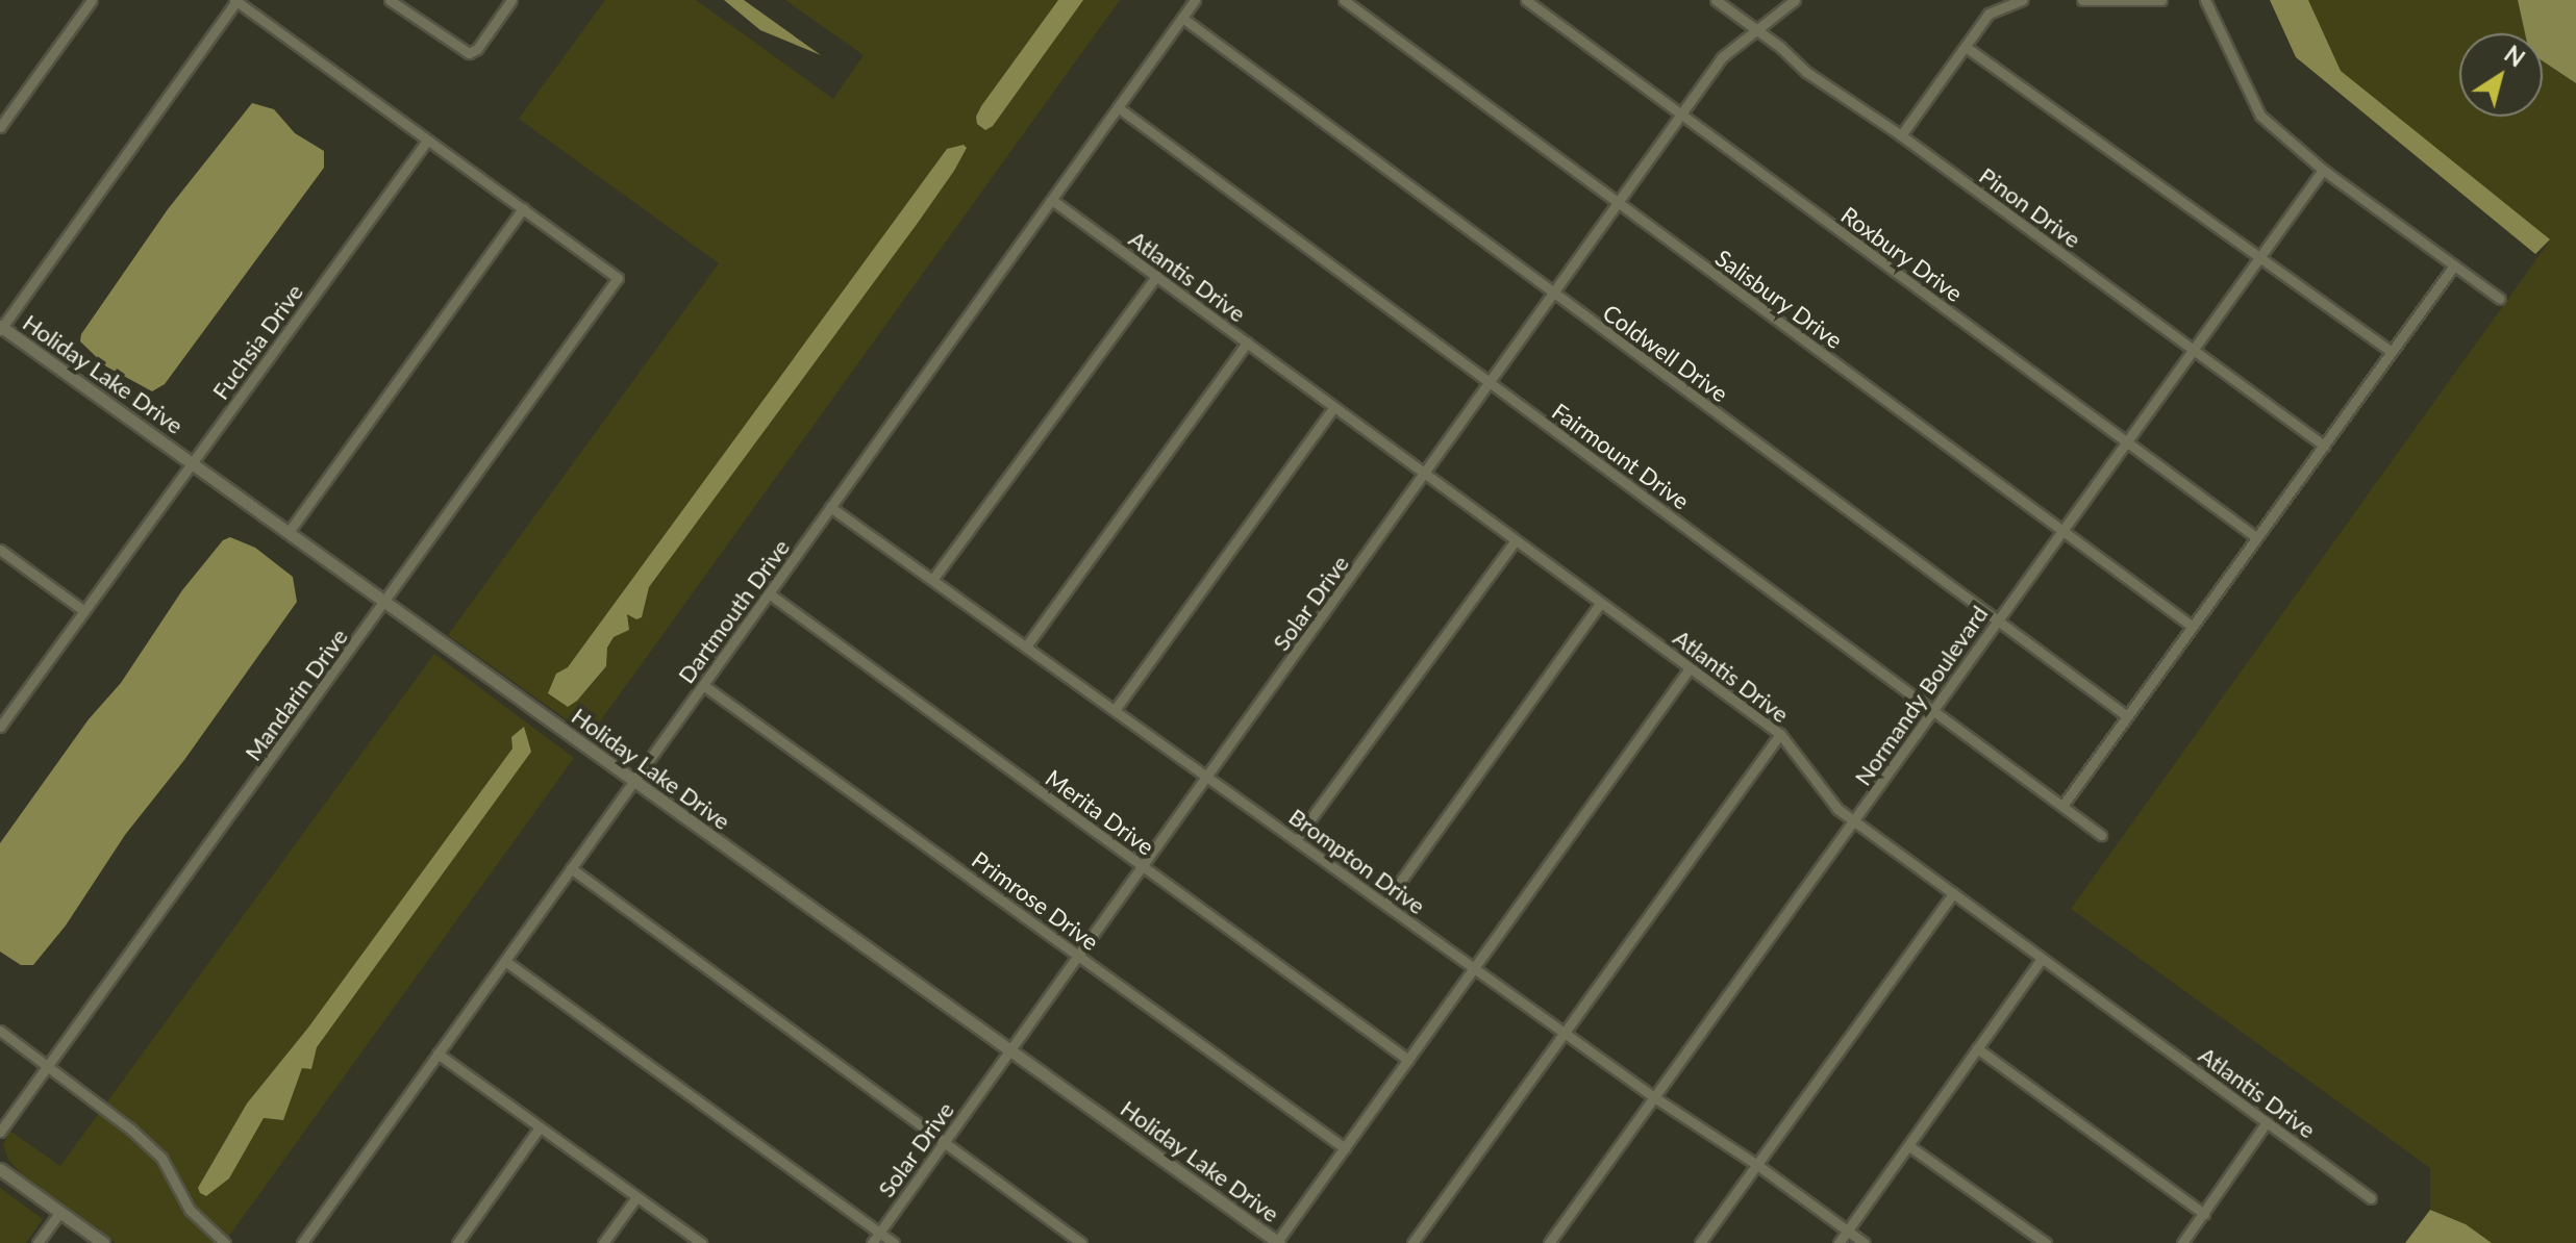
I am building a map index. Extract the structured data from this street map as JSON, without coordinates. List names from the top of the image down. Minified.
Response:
{"streets":{"street":["Pinon Drive","Roxbury Drive","Atlantis Drive","Salisbury Drive","Fuchsia Drive","Coldwell Drive","Holiday Lake Drive","Fairmount Drive","Solar Drive","Dartmouth Drive","Mandarin Drive","Normandy Boulevard","Merita Drive","Brompton Drive","Primrose Drive"]},"crossings":[["Pinon Drive","Solar Drive"],["Pinon Drive","Normandy Boulevard"],["Roxbury Drive","Solar Drive"],["Roxbury Drive","Normandy Boulevard"],["Atlantis Drive","Solar Drive"],["Atlantis Drive","Dartmouth Drive"],["Atlantis Drive","Normandy Boulevard"],["Salisbury Drive","Solar Drive"],["Salisbury Drive","Normandy Boulevard"],["Fuchsia Drive","Holiday Lake Drive"],["Coldwell Drive","Solar Drive"],["Coldwell Drive","Dartmouth Drive"],["Coldwell Drive","Normandy Boulevard"],["Holiday Lake Drive","Solar Drive"],["Holiday Lake Drive","Dartmouth Drive"],["Holiday Lake Drive","Mandarin Drive"],["Fairmount Drive","Solar Drive"],["Fairmount Drive","Dartmouth Drive"],["Fairmount Drive","Normandy Boulevard"],["Solar Drive","Merita Drive"],["Solar Drive","Brompton Drive"],["Solar Drive","Primrose Drive"],["Dartmouth Drive","Merita Drive"],["Dartmouth Drive","Brompton Drive"],["Dartmouth Drive","Primrose Drive"],["Normandy Boulevard","Brompton Drive"]],"north":"top right"}
